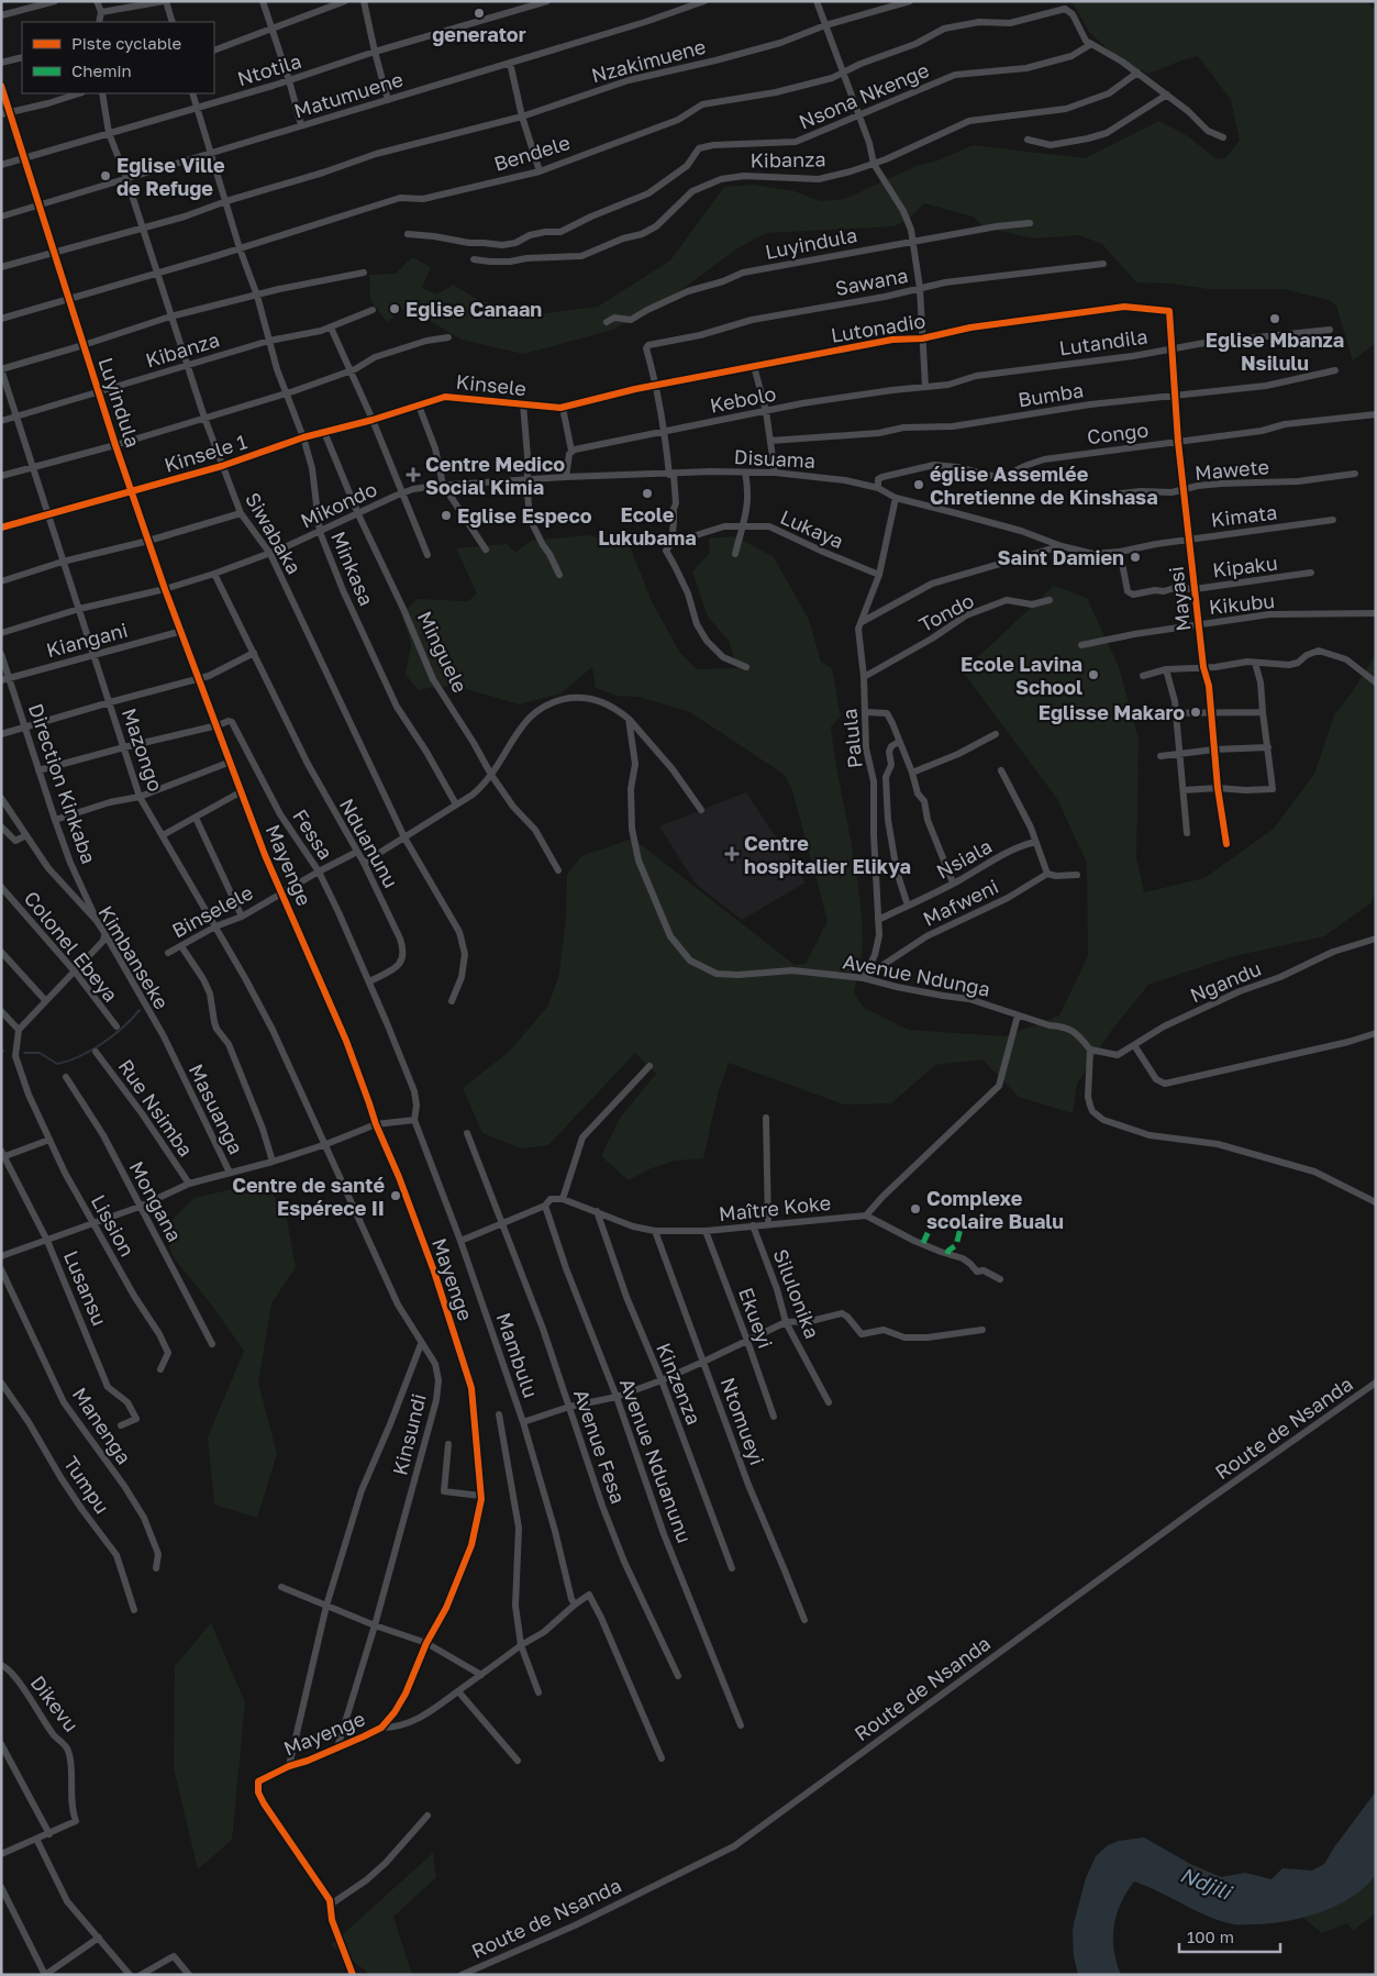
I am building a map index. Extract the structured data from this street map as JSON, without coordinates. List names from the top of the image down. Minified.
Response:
{"streets":{"street":["Nzakimuene","Ntotila","Matumuene","Nsona Nkenge","Bendele","Kibanza","Luyindula","Sawana","Lutonadio","Lutandila","Kinsele","Bumba","Kebolo","Congo","Kinsele 1","Disuama","Mawete","Mikondo","Kimata","Lukaya","Siwabaka","Kipaku","Minkasa","Mayasi","Kikubu","Tondo","Kiangani","Minguele","Palula","Mazongo","Direction Kinkaba","Fessa","Nduanunu","Nsiala","Mayenge","Mafweni","Binselele","Colonel Ebeya","Kimbanseke","Avenue Ndunga","Ngandu","Rue Nsimba","Masuanga","Mongana","Maître Koke","Lission","Lusansu","Silulonika","Ekueyi","Mambulu","Kinzenza","Ntomueyi","Manenga","Route de Nsanda","Kinsundi","Avenue Fesa","Avenue Nduanunu","Tumpu","Dikevu"]},"crossings":[["Nzakimuene","Luyindula"],["Nzakimuene","Siwabaka"],["Nzakimuene","Minkasa"],["Ntotila","Luyindula"],["Ntotila","Siwabaka"],["Ntotila","Minkasa"],["Matumuene","Luyindula"],["Matumuene","Siwabaka"],["Matumuene","Minkasa"],["Nsona Nkenge","Bendele"],["Bendele","Luyindula"],["Bendele","Siwabaka"],["Bendele","Minkasa"],["Kibanza","Luyindula"],["Kibanza","Siwabaka"],["Kibanza","Minkasa"],["Kibanza","Mazongo"],["Luyindula","Kinsele 1"],["Luyindula","Mikondo"],["Luyindula","Kiangani"],["Luyindula","Fessa"],["Luyindula","Mayenge"],["Sawana","Lutonadio"],["Lutonadio","Lutandila"],["Lutonadio","Kinsele"],["Lutonadio","Mayasi"],["Lutandila","Kebolo"],["Lutandila","Mayasi"],["Kinsele","Kinsele 1"],["Bumba","Mayasi"],["Congo","Disuama"],["Congo","Mayasi"],["Kinsele 1","Siwabaka"],["Kinsele 1","Minkasa"],["Kinsele 1","Minguele"],["Kinsele 1","Mazongo"],["Disuama","Mikondo"],["Disuama","Kimata"],["Disuama","Palula"],["Mawete","Mayasi"],["Mikondo","Siwabaka"],["Mikondo","Minkasa"],["Mikondo","Minguele"],["Mikondo","Mazongo"],["Mikondo","Nduanunu"],["Kimata","Kipaku"],["Kimata","Mayasi"],["Kimata","Palula"],["Lukaya","Palula"],["Kipaku","Mayasi"],["Mayasi","Kikubu"],["Tondo","Palula"],["Kiangani","Mazongo"],["Kiangani","Direction Kinkaba"],["Palula","Nsiala"],["Palula","Mafweni"],["Palula","Avenue Ndunga"],["Mazongo","Binselele"],["Mazongo","Kinsundi"],["Direction Kinkaba","Kimbanseke"],["Fessa","Nduanunu"],["Fessa","Mayenge"],["Fessa","Binselele"],["Nduanunu","Binselele"],["Mayenge","Binselele"],["Mayenge","Kinsundi"],["Mafweni","Avenue Ndunga"],["Kimbanseke","Masuanga"],["Avenue Ndunga","Ngandu"],["Maître Koke","Silulonika"],["Maître Koke","Ekueyi"],["Maître Koke","Kinzenza"],["Maître Koke","Ntomueyi"]],"water":["Ndjili"],"places":{"other":["generator","Eglise Ville de Refuge","Eglise Canaan","Eglise Mbanza Nsilulu","église Assemlée Chretienne de Kinshasa","Ecole Lukubama","Eglise Especo","Saint Damien","Ecole Lavina School","Eglisse Makaro","Centre de santé Espérece II","Complexe scolaire Bualu"],"health":["Centre Medico Social Kimia","Centre hospitalier Elikya"]},"legend":["Piste cyclable","Chemin"],"scale_bar":"100 m"}
